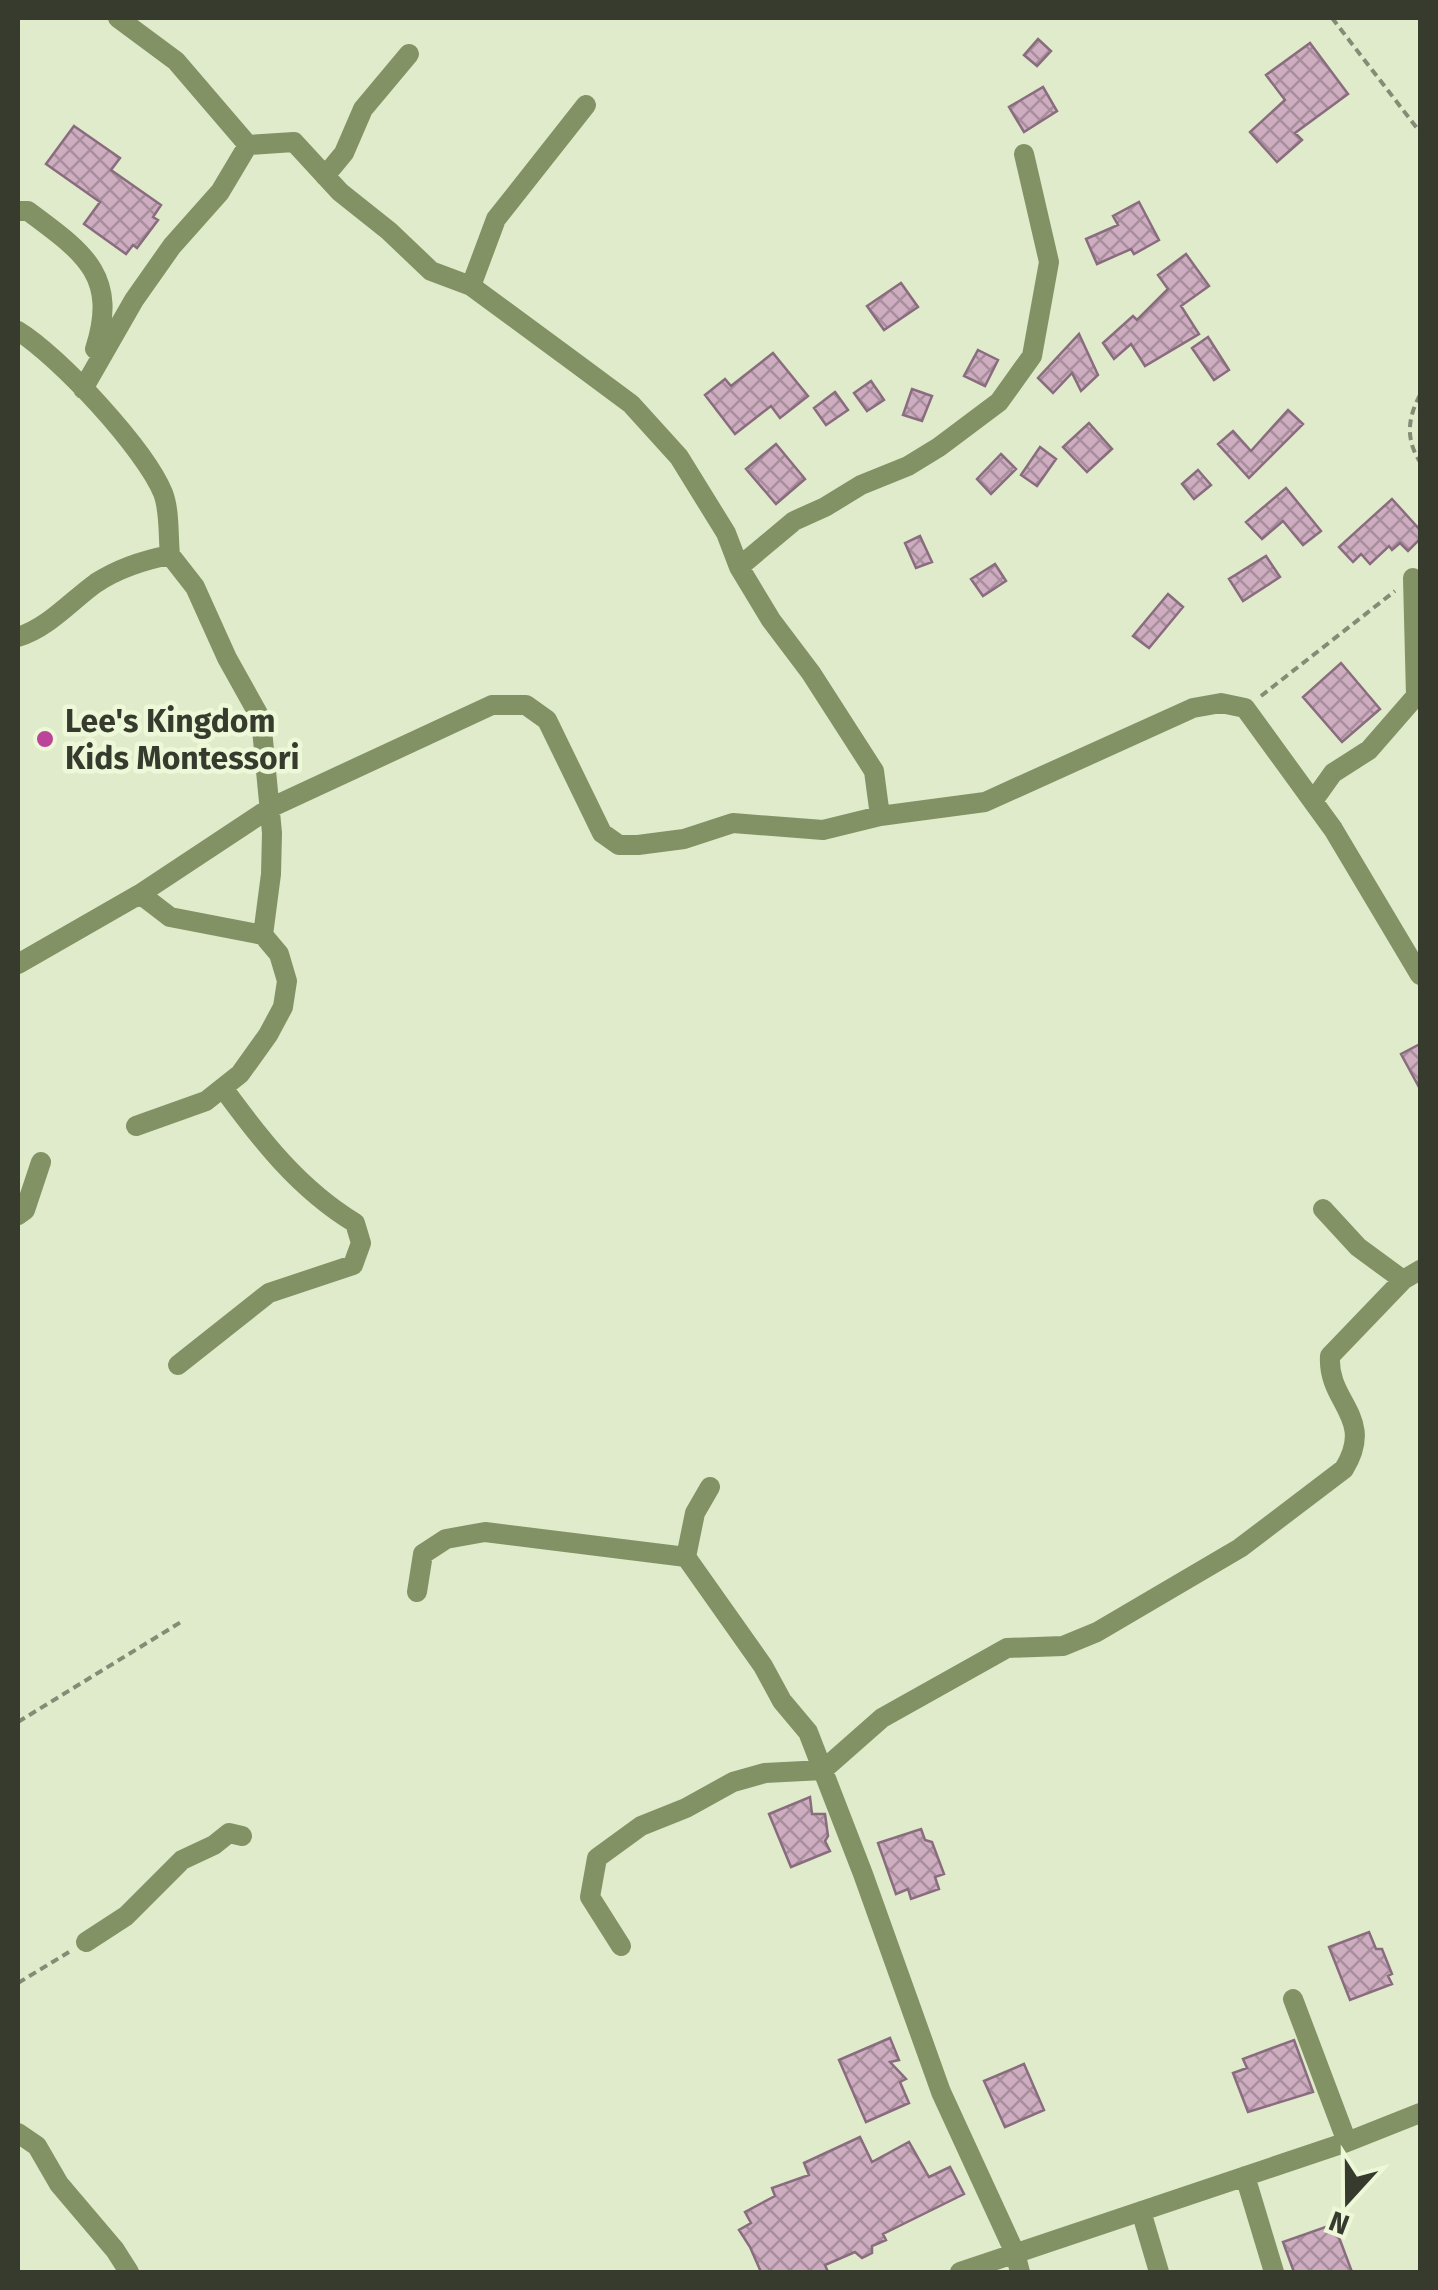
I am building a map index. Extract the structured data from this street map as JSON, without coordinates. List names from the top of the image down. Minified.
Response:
{"places":["Lee's Kingdom Kids Montessori"],"north":"bottom"}
